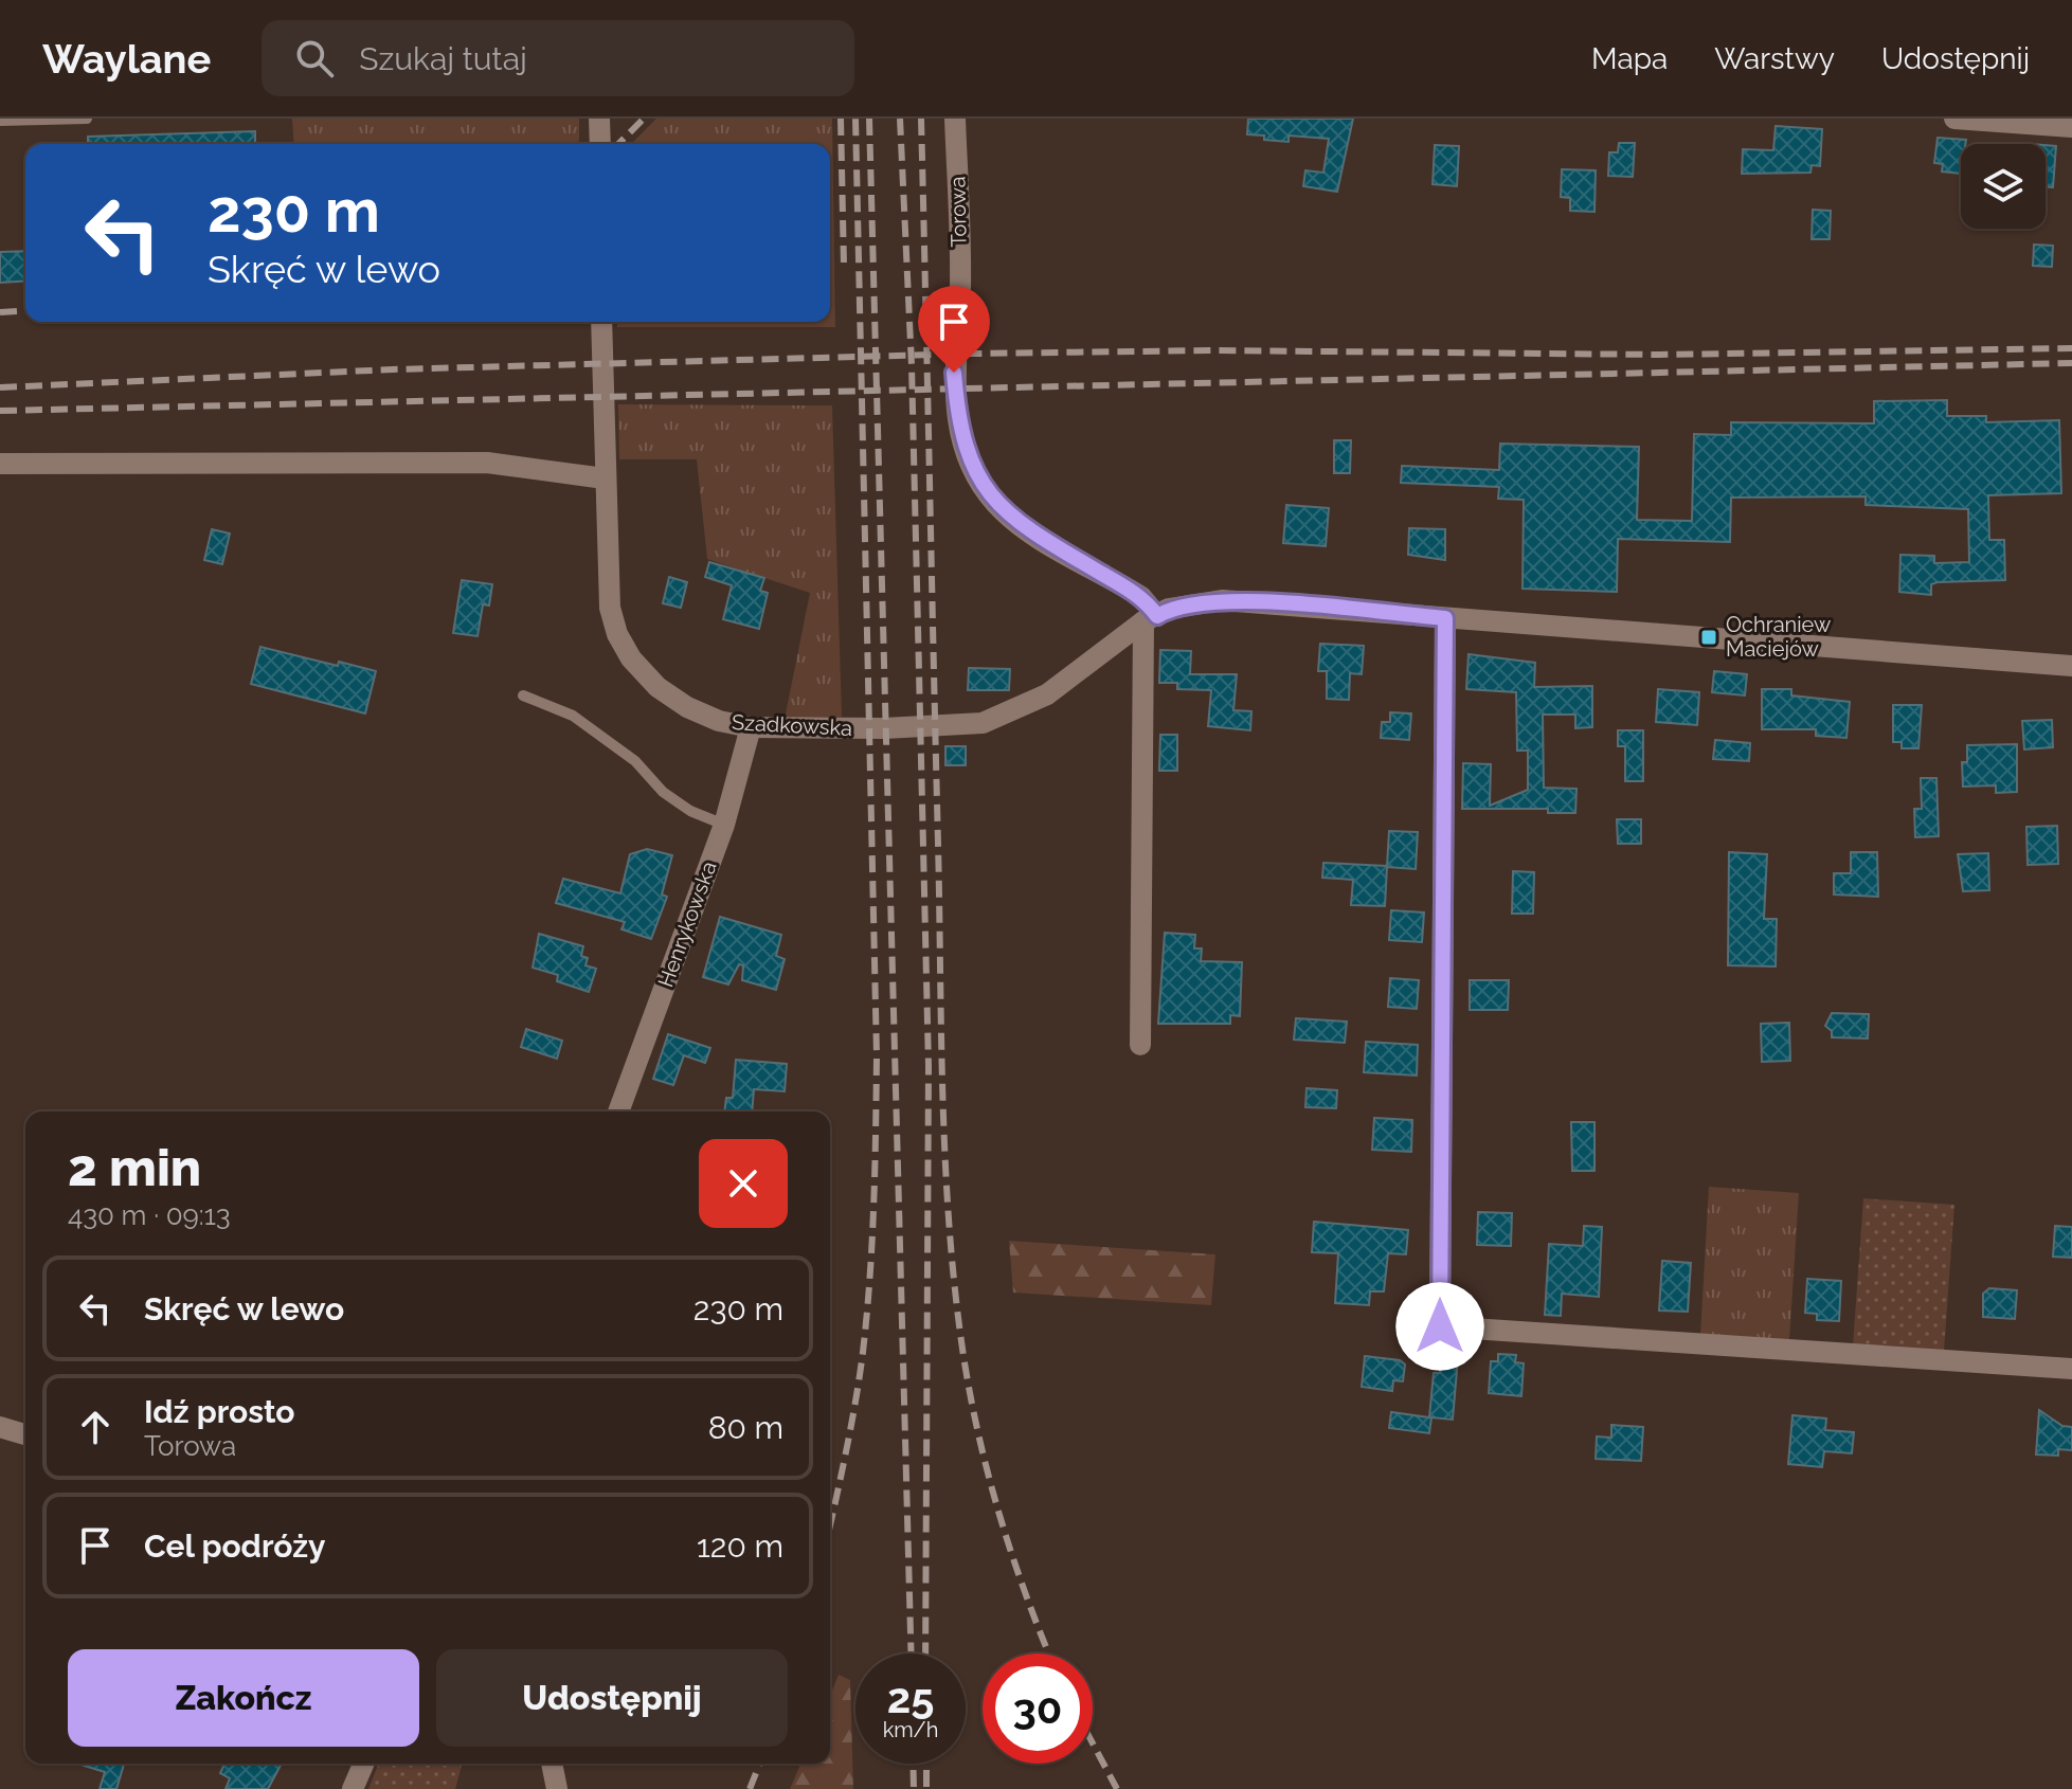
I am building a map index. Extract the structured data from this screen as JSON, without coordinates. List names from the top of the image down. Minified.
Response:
{"streets":{"street":["Torowa","Szadkowska","Henrykowska"]},"crossings":[["Torowa","Szadkowska"],["Szadkowska","Henrykowska"]],"places":{"transit":["Ochraniew Maciejów"]},"page":{"header":"Waylane","search":"Szukaj tutaj","nav":["Mapa","Warstwy","Udostępnij"],"turn":["230 m","Skręć w lewo"],"heading":["2 min","430 m · 09:13"],"list":[{"name":"Skręć w lewo","value":"230 m"},{"name":"Idź prosto","note":"Torowa","value":"80 m"},{"name":"Cel podróży","value":"120 m"}],"buttons":["Zakończ","Udostępnij"],"speed":"25 km/h","limit":"30"}}
